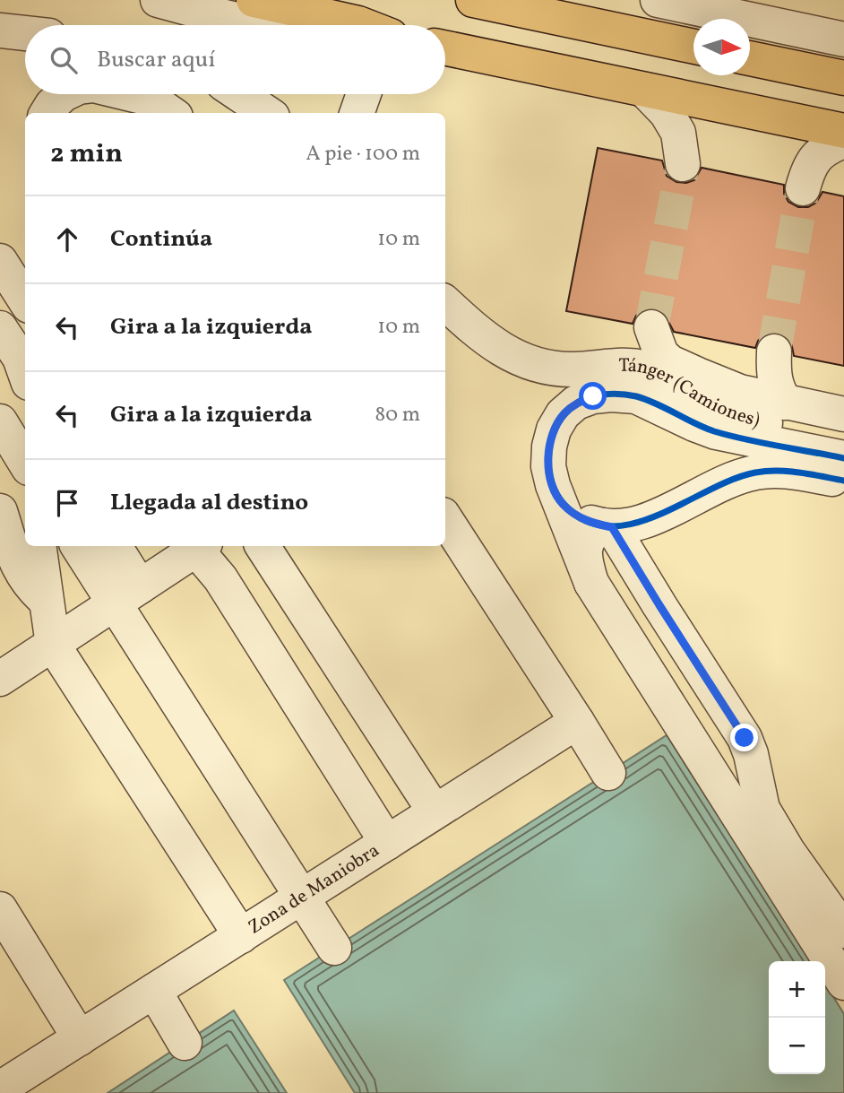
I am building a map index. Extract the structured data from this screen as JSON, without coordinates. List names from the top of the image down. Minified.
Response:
{"streets":{"street":["Tánger (Camiones)","Zona de Maniobra"]},"north":"right","page":{"search":"Buscar aquí","heading":["2 min","A pie · 100 m"],"list":[["Continúa","10 m"],["Gira a la izquierda","10 m"],["Gira a la izquierda","80 m"],"Llegada al destino"],"map_buttons":["+","−"]}}
